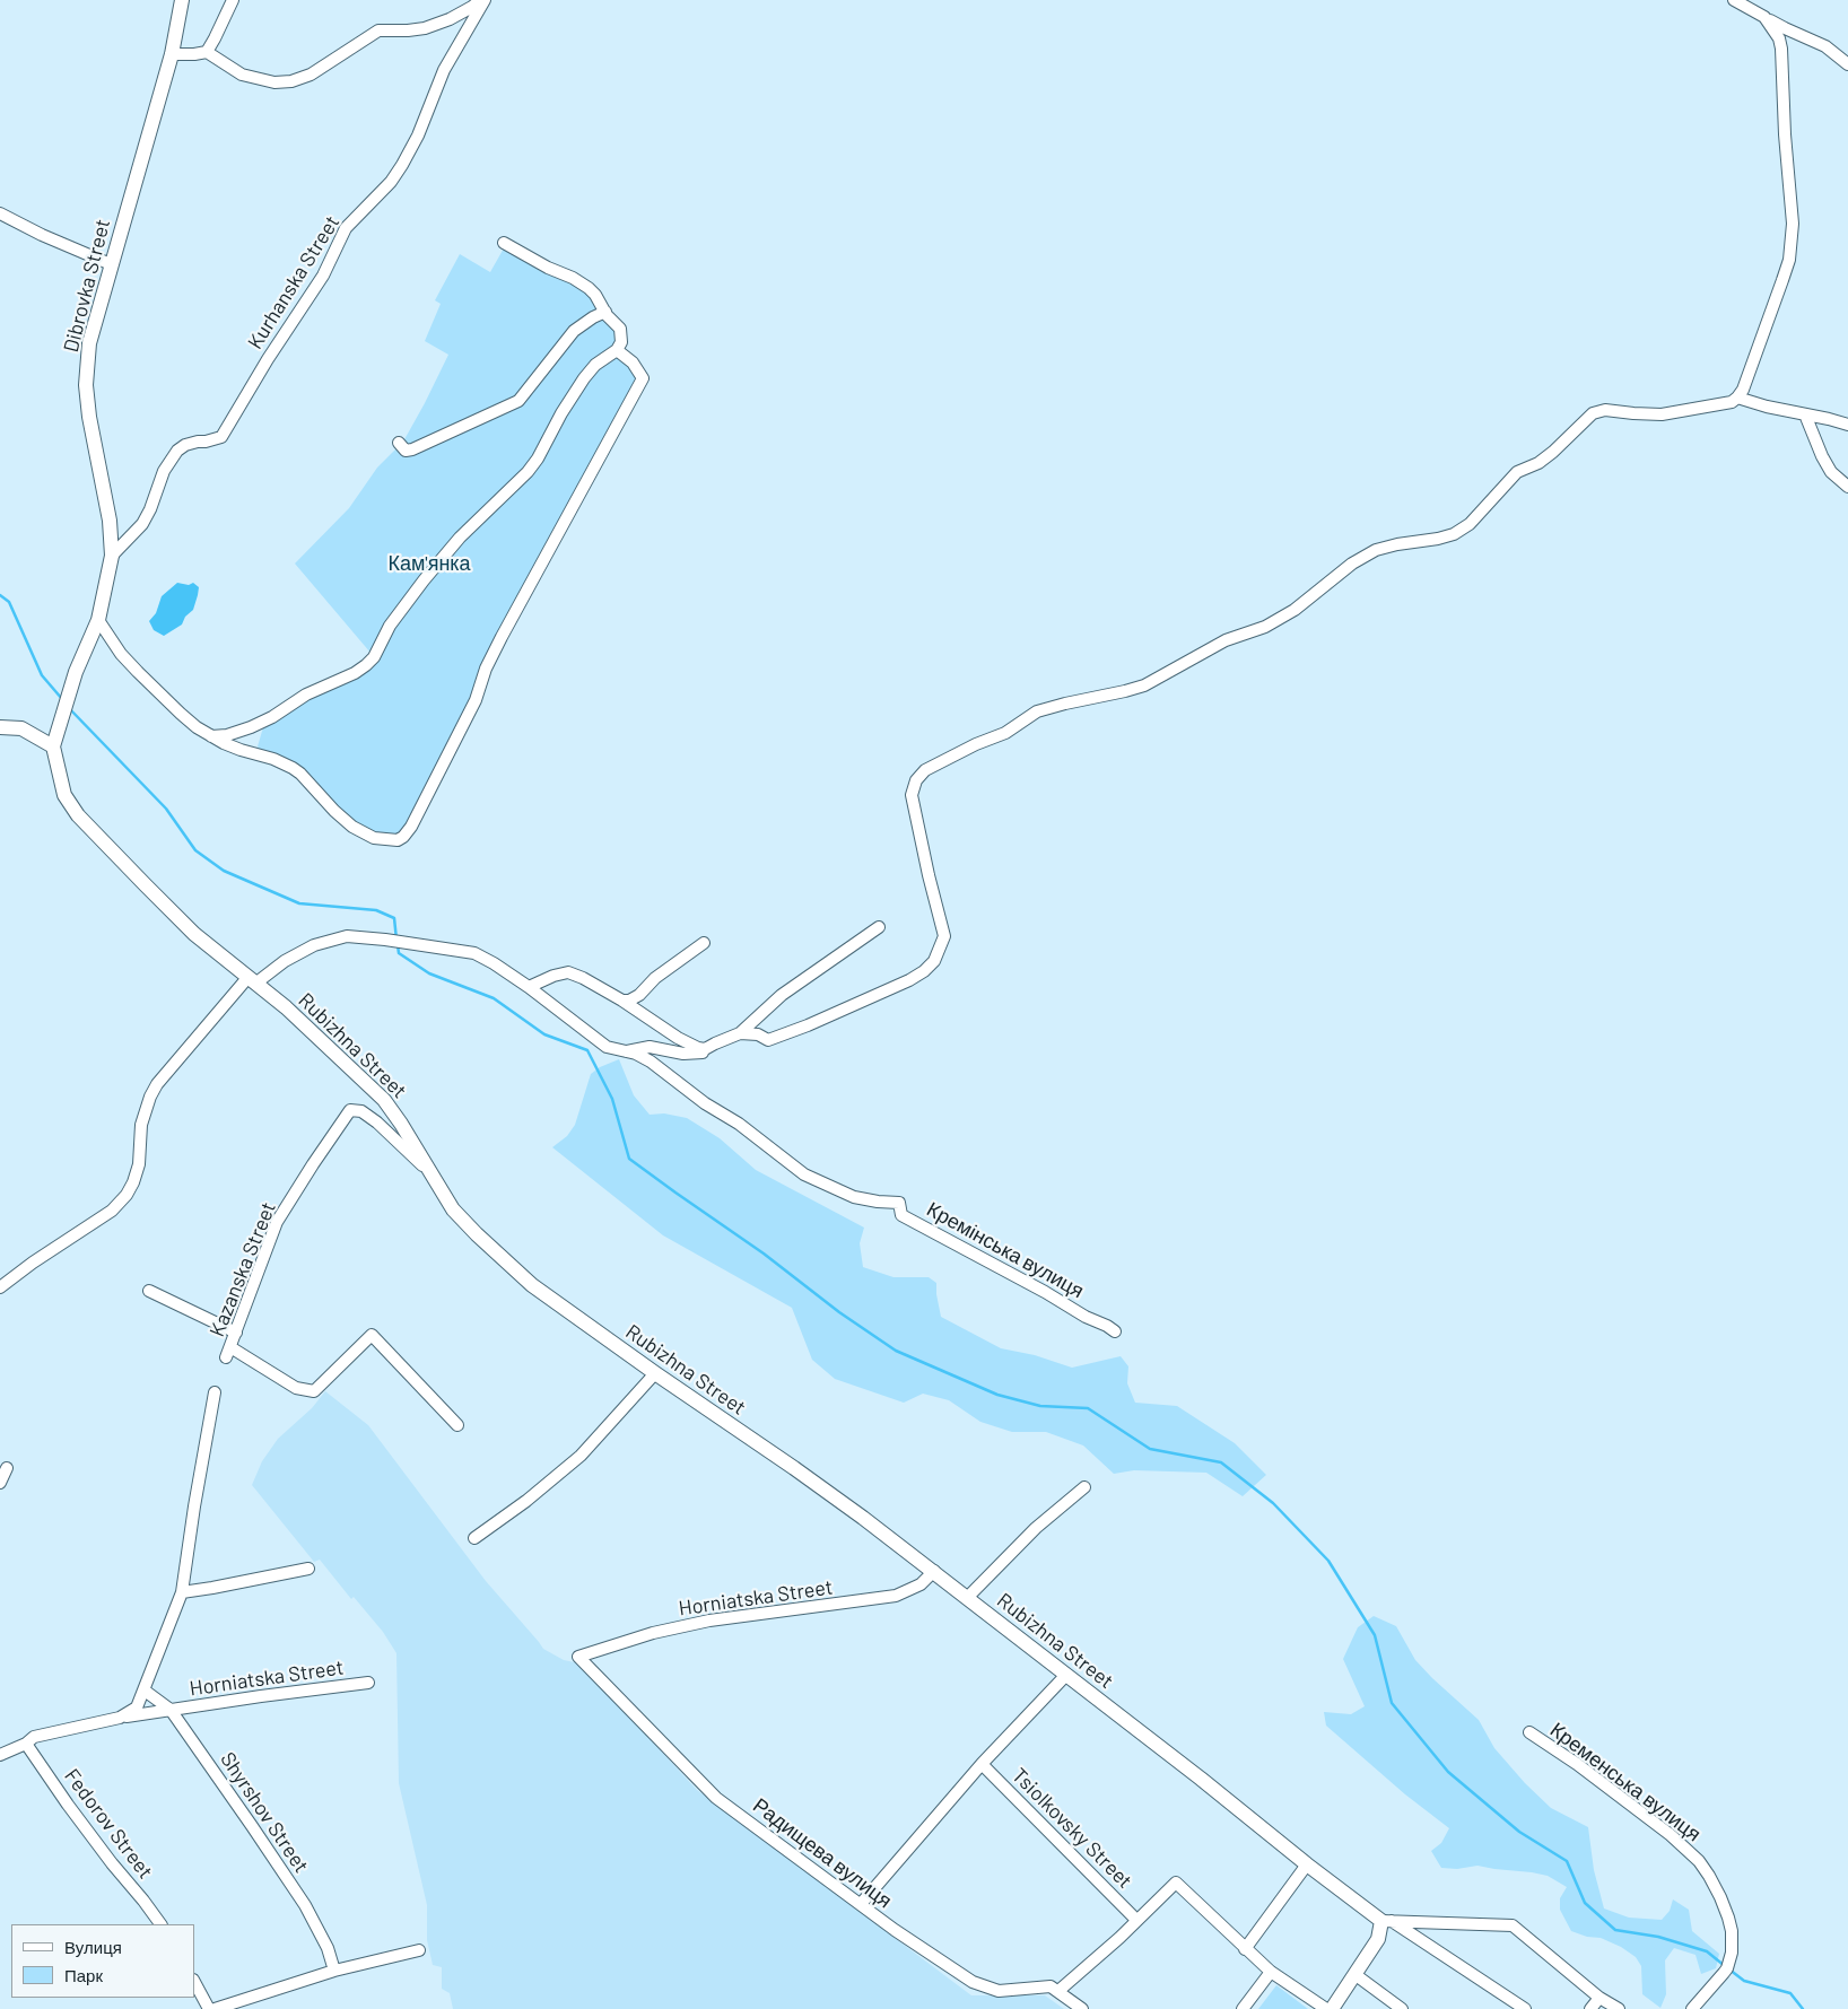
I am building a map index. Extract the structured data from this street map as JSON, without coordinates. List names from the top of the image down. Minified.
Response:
{"streets":{"street":["Kurhanska Street","Dibrovka Street","Rubizhna Street","Кремінська вулиця","Kazanska Street","Horniatska Street","Кременська вулиця","Shyrshov Street","Fedorov Street","Tsiolkovsky Street","Радищева вулиця"]},"crossings":[["Kurhanska Street","Dibrovka Street"],["Dibrovka Street","Rubizhna Street"],["Rubizhna Street","Кремінська вулиця"],["Rubizhna Street","Kazanska Street"],["Rubizhna Street","Horniatska Street"],["Horniatska Street","Shyrshov Street"],["Horniatska Street","Fedorov Street"],["Horniatska Street","Радищева вулиця"]],"parks":["Кам'янка"],"legend":["Вулиця","Парк"]}
